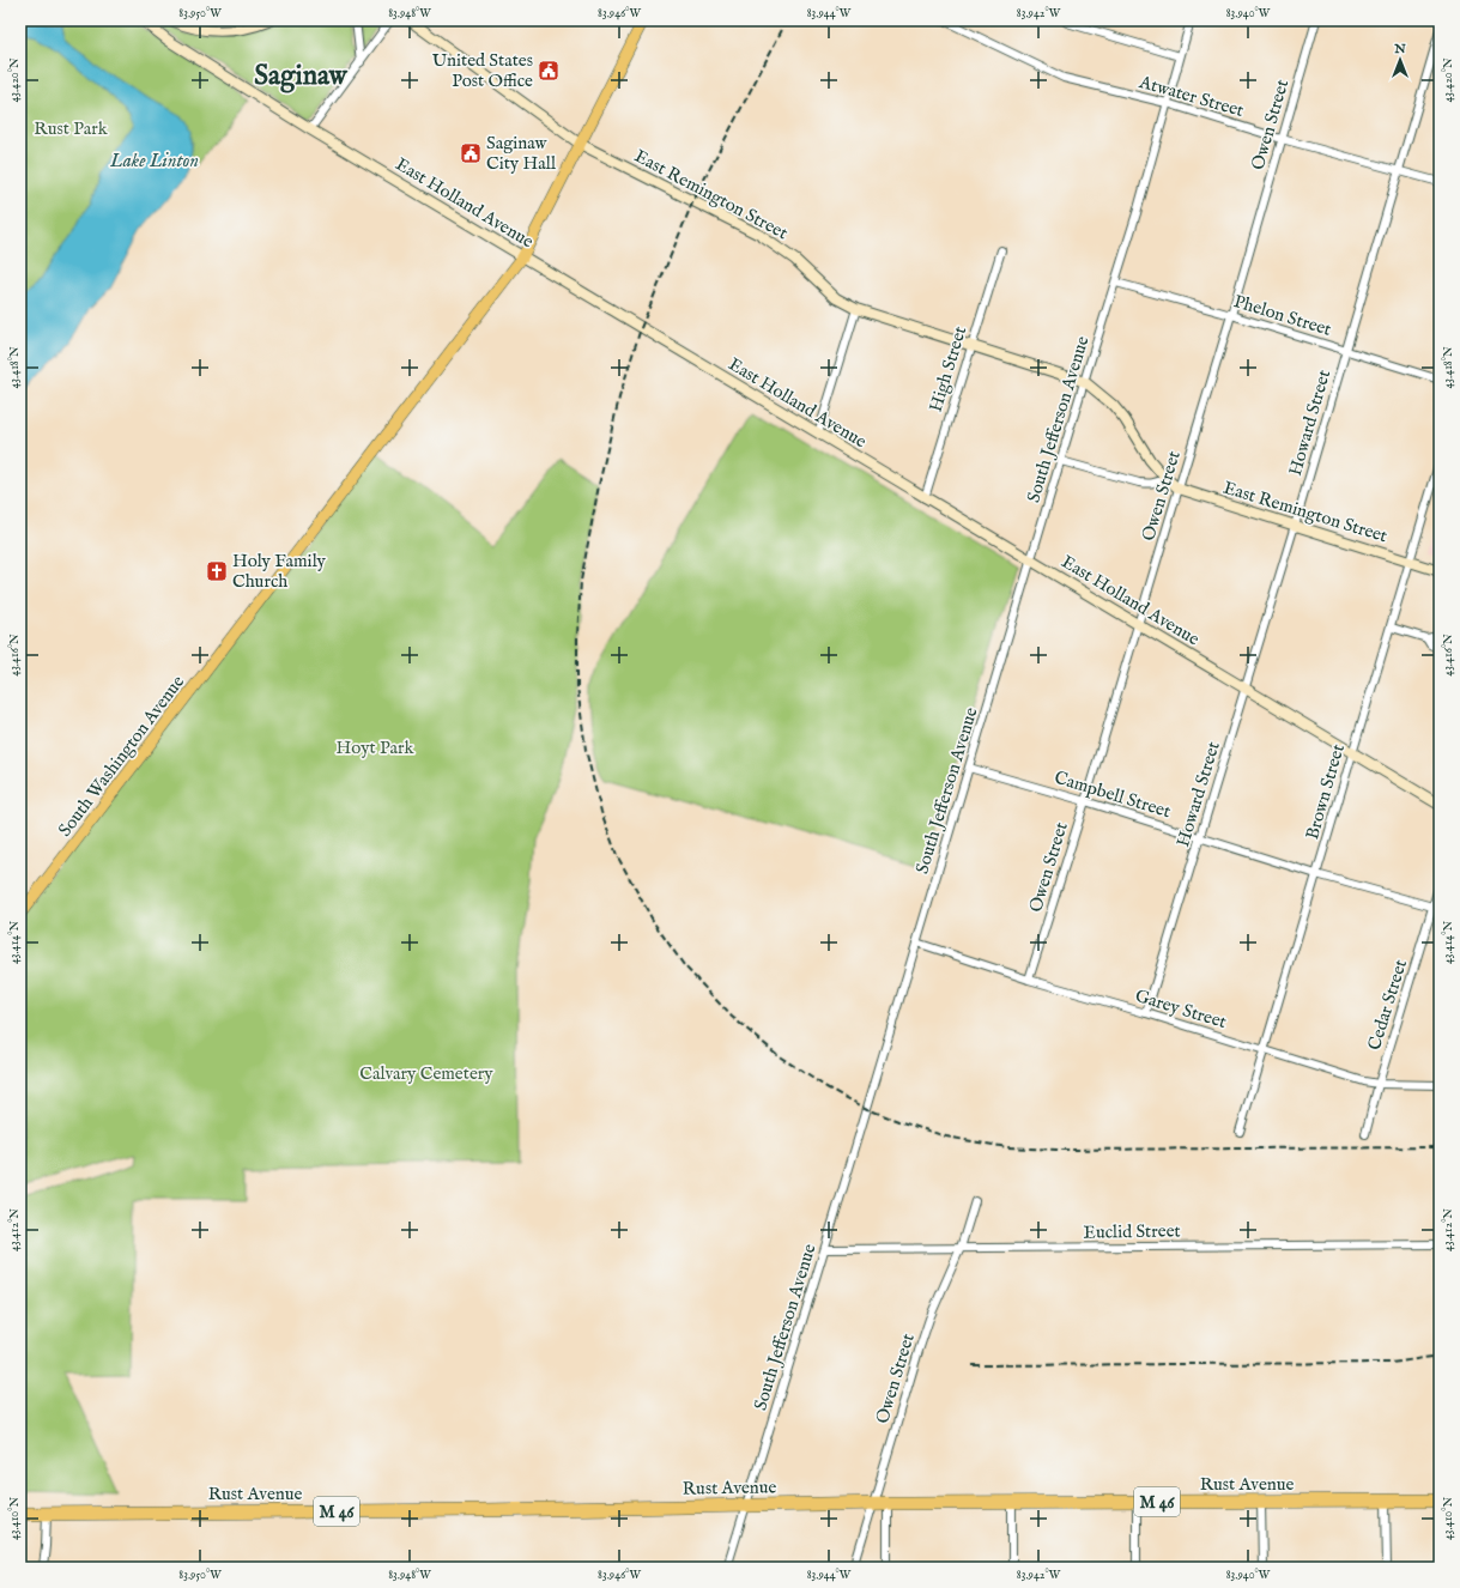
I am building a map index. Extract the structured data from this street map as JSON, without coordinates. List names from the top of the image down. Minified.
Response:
{"streets":{"highway":["Rust Avenue","M 46"],"main road":["East Remington Street","East Holland Avenue","South Washington Avenue"],"street":["Atwater Street","Owen Street","Phelon Street","High Street","South Jefferson Avenue","Howard Street","Brown Street","Campbell Street","Cedar Street","Garey Street","Euclid Street"]},"crossings":[["Atwater Street","Owen Street"],["Atwater Street","South Jefferson Avenue"],["Atwater Street","Howard Street"],["Owen Street","East Remington Street"],["Owen Street","East Holland Avenue"],["Owen Street","Phelon Street"],["Owen Street","Campbell Street"],["Owen Street","Garey Street"],["Owen Street","Euclid Street"],["Owen Street","Rust Avenue"],["East Remington Street","High Street"],["East Remington Street","South Jefferson Avenue"],["East Remington Street","Howard Street"],["East Remington Street","South Washington Avenue"],["East Remington Street","Brown Street"],["East Holland Avenue","High Street"],["East Holland Avenue","South Jefferson Avenue"],["East Holland Avenue","Howard Street"],["East Holland Avenue","South Washington Avenue"],["East Holland Avenue","Brown Street"],["Phelon Street","South Jefferson Avenue"],["Phelon Street","Howard Street"],["South Jefferson Avenue","Campbell Street"],["South Jefferson Avenue","Garey Street"],["South Jefferson Avenue","Euclid Street"],["South Jefferson Avenue","Rust Avenue"],["Howard Street","Campbell Street"],["Howard Street","Garey Street"],["Brown Street","Campbell Street"],["Brown Street","Garey Street"],["Campbell Street","Cedar Street"],["Cedar Street","Garey Street"]],"districts":["Saginaw"],"water":["Lake Linton"],"parks":["Rust Park","Hoyt Park","Calvary Cemetery"],"places":{"public building":["United States Post Office","Saginaw City Hall"],"church":["Holy Family Church"]},"north":"top","coordinates":["83.950°W","83.948°W","83.946°W","83.944°W","83.942°W","83.940°W","43.420°N","43.418°N","43.416°N","43.414°N","43.412°N","43.410°N"]}
